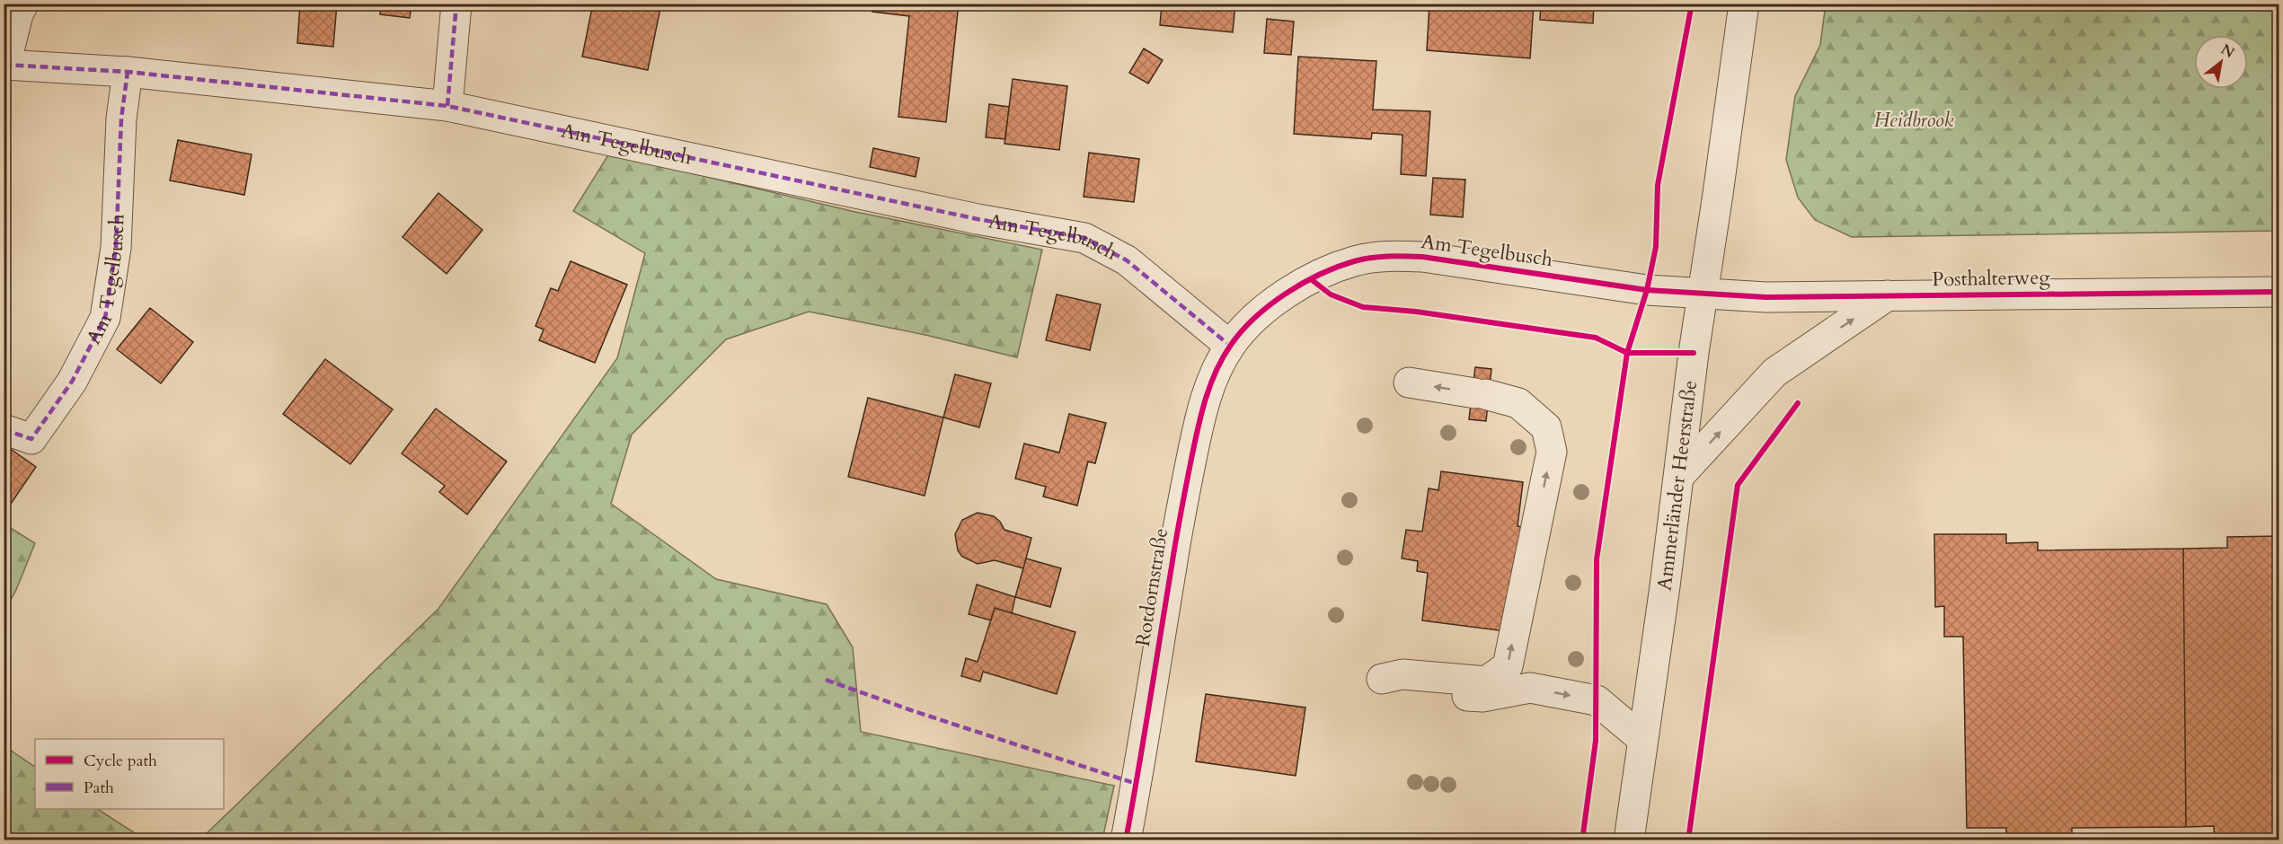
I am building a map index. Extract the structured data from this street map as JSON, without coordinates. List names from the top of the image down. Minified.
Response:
{"streets":{"street":["Am Tegelbusch","Posthalterweg","Ammerländer Heerstraße","Rotdornstraße"]},"crossings":[["Am Tegelbusch","Posthalterweg"],["Am Tegelbusch","Ammerländer Heerstraße"],["Am Tegelbusch","Rotdornstraße"],["Posthalterweg","Ammerländer Heerstraße"]],"parks":["Heidbrook"],"legend":["Cycle path","Path"],"north":"top right"}
